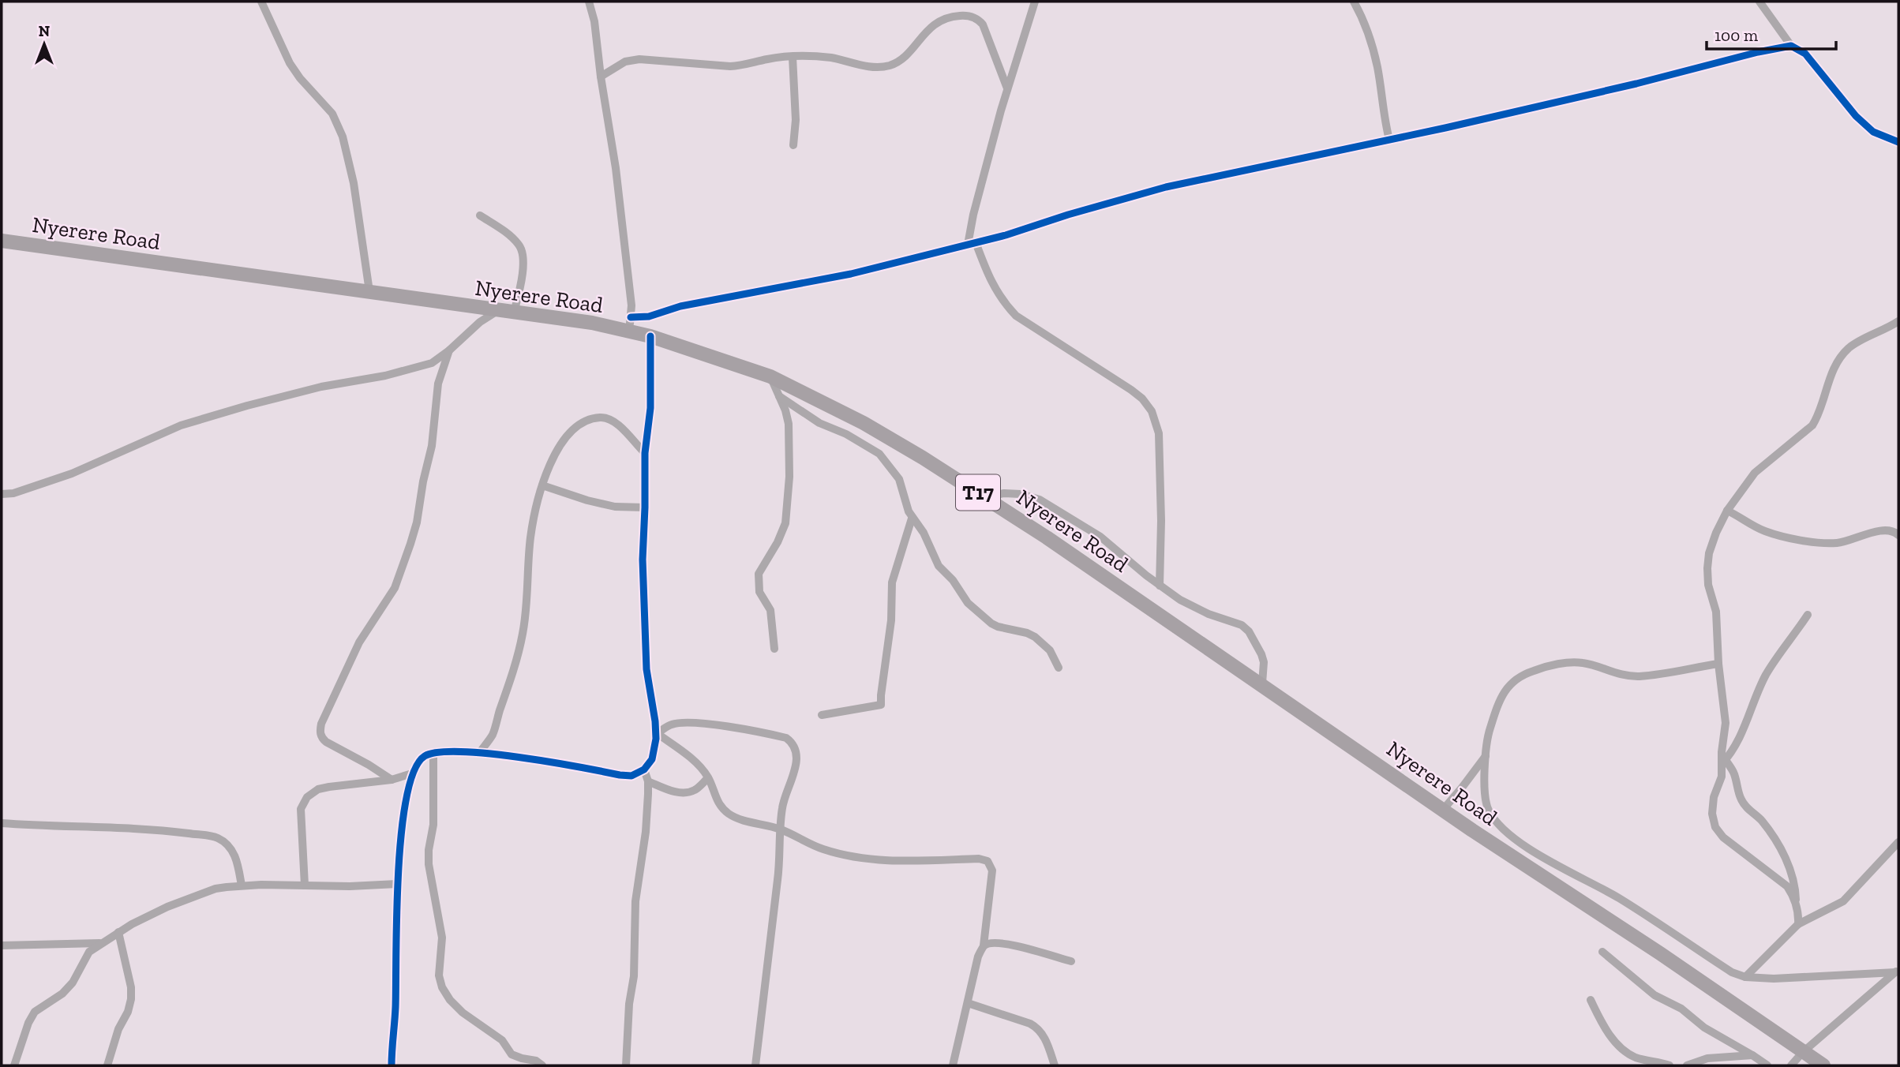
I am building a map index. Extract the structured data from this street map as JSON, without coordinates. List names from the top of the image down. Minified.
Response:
{"streets":{"main road":["Nyerere Road","T17"]},"scale_bar":"100 m","north":"top"}
